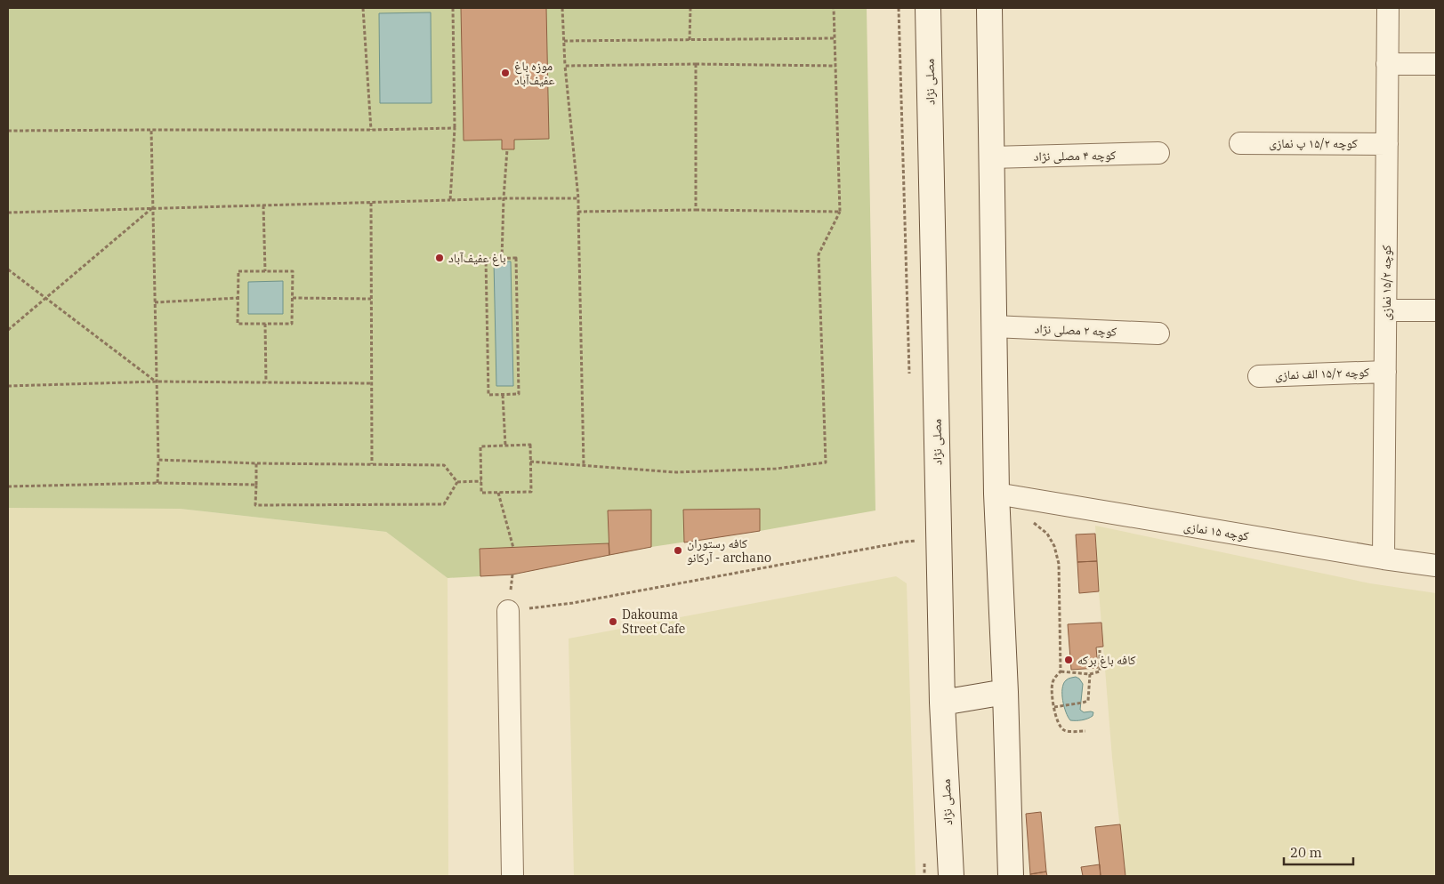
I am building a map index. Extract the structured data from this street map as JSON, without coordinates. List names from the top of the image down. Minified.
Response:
{"streets":{"main road":["مصلی نژاد"],"street":["کوچه ۱۵/۲ پ نمازی","کوچه ۴ مصلی نژاد","کوچه ۱۵/۲ نمازی","کوچه ۲ مصلی نژاد","کوچه ۱۵/۲ الف نمازی","کوچه ۱۵ نمازی"]},"crossings":[["کوچه ۱۵/۲ پ نمازی","کوچه ۱۵/۲ نمازی"],["کوچه ۱۵/۲ نمازی","کوچه ۱۵/۲ الف نمازی"],["کوچه ۱۵/۲ نمازی","کوچه ۱۵ نمازی"]],"places":["موزه باغ عفیف‌آباد","باغ عفیف‌آباد","کافه رستوران آرکانو - archano","Dakouma Street Cafe","کافه باغ برکه"],"scale_bar":"20 m"}
